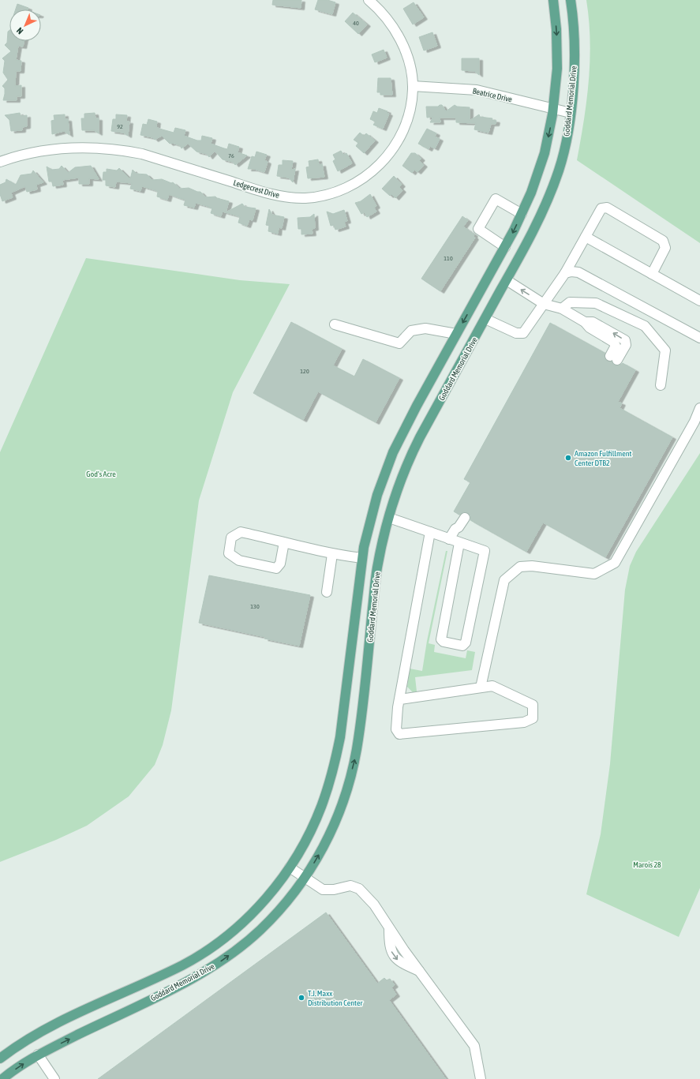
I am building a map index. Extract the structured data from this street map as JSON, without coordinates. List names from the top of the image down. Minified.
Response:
{"streets":{"main road":["Goddard Memorial Drive"],"street":["Beatrice Drive","Ledgecrest Drive"]},"crossings":[["Beatrice Drive","Goddard Memorial Drive"],["Beatrice Drive","Ledgecrest Drive"]],"parks":["God's Acre","Marois 28"],"places":["Amazon Fulfillment Center DTB2","T.J. Maxx Distribution Center"],"house_numbers":["40","92","76","110","120","130"],"north":"bottom left"}
